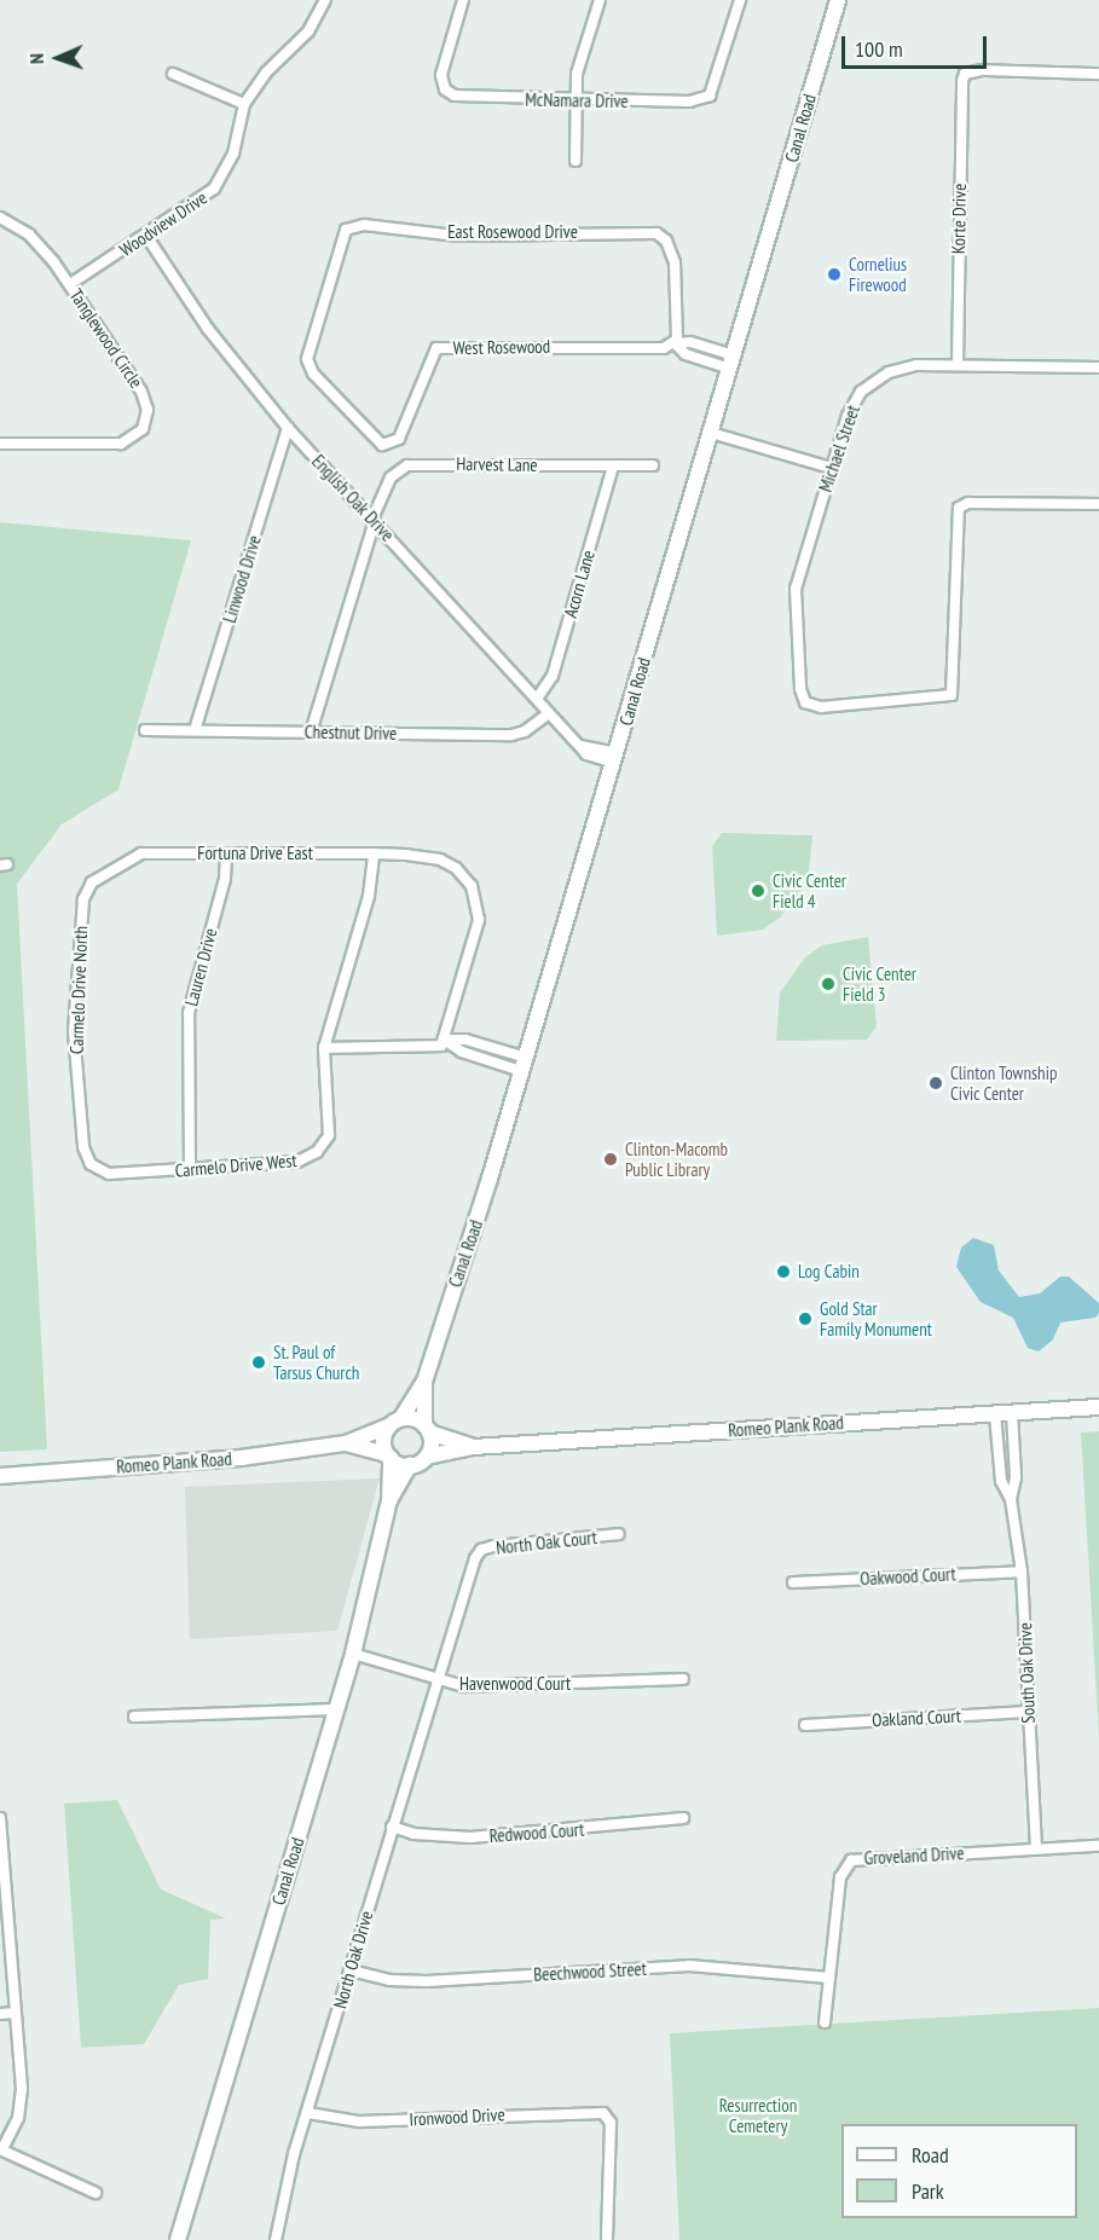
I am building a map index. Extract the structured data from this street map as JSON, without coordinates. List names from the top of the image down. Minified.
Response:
{"streets":{"street":["McNamara Drive","Canal Road","Korte Drive","Woodview Drive","East Rosewood Drive","Tanglewood Circle","West Rosewood","Michael Street","Harvest Lane","English Oak Drive","Linwood Drive","Acorn Lane","Chestnut Drive","Fortuna Drive East","Lauren Drive","Carmelo Drive North","Carmelo Drive West","Romeo Plank Road","North Oak Court","Oakwood Court","South Oak Drive","Havenwood Court","Oakland Court","Redwood Court","Groveland Drive","North Oak Drive","Beechwood Street","Ironwood Drive"]},"crossings":[["Canal Road","English Oak Drive"],["Canal Road","Romeo Plank Road"],["Canal Road","Havenwood Court"],["Korte Drive","Michael Street"],["Woodview Drive","Tanglewood Circle"],["Woodview Drive","English Oak Drive"],["East Rosewood Drive","West Rosewood"],["Harvest Lane","English Oak Drive"],["Harvest Lane","Acorn Lane"],["Harvest Lane","Chestnut Drive"],["English Oak Drive","Linwood Drive"],["English Oak Drive","Acorn Lane"],["English Oak Drive","Chestnut Drive"],["Linwood Drive","Chestnut Drive"],["Fortuna Drive East","Lauren Drive"],["Fortuna Drive East","Carmelo Drive North"],["Lauren Drive","Carmelo Drive West"],["Carmelo Drive North","Carmelo Drive West"],["Romeo Plank Road","South Oak Drive"],["North Oak Court","Havenwood Court"],["North Oak Court","North Oak Drive"],["Oakwood Court","South Oak Drive"],["South Oak Drive","Oakland Court"],["South Oak Drive","Groveland Drive"],["Havenwood Court","North Oak Drive"],["Redwood Court","North Oak Drive"],["Groveland Drive","Beechwood Street"],["North Oak Drive","Beechwood Street"],["North Oak Drive","Ironwood Drive"]],"parks":["Resurrection Cemetery"],"places":["Cornelius Firewood","Civic Center Field 4","Civic Center Field 3","Clinton Township Civic Center","Clinton-Macomb Public Library","Log Cabin","Gold Star Family Monument","St. Paul of Tarsus Church"],"legend":["Road","Park"],"scale_bar":"100 m","north":"left"}
